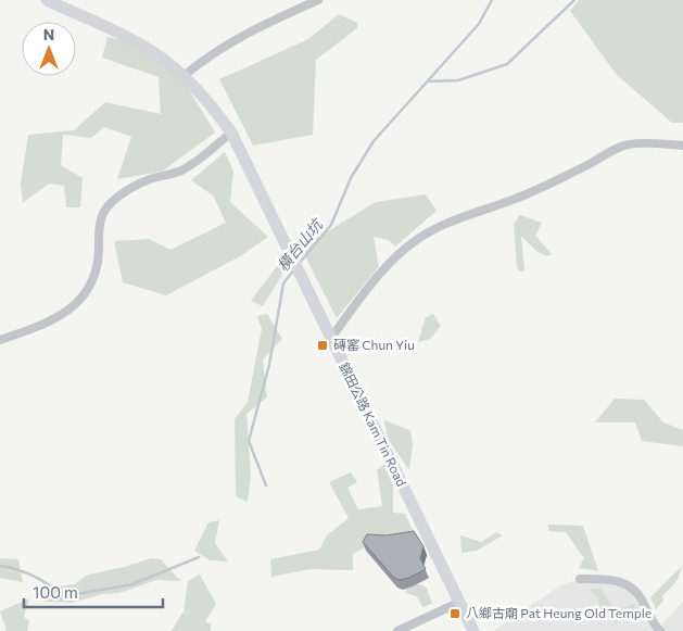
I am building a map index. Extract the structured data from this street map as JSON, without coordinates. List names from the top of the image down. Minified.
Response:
{"streets":{"main road":["錦田公路 Kam Tin Road"]},"water":["橫台山坑"],"places":{"transit":["磚窰 Chun Yiu","八鄉古廟 Pat Heung Old Temple"]},"scale_bar":"100 m","north":"top"}
